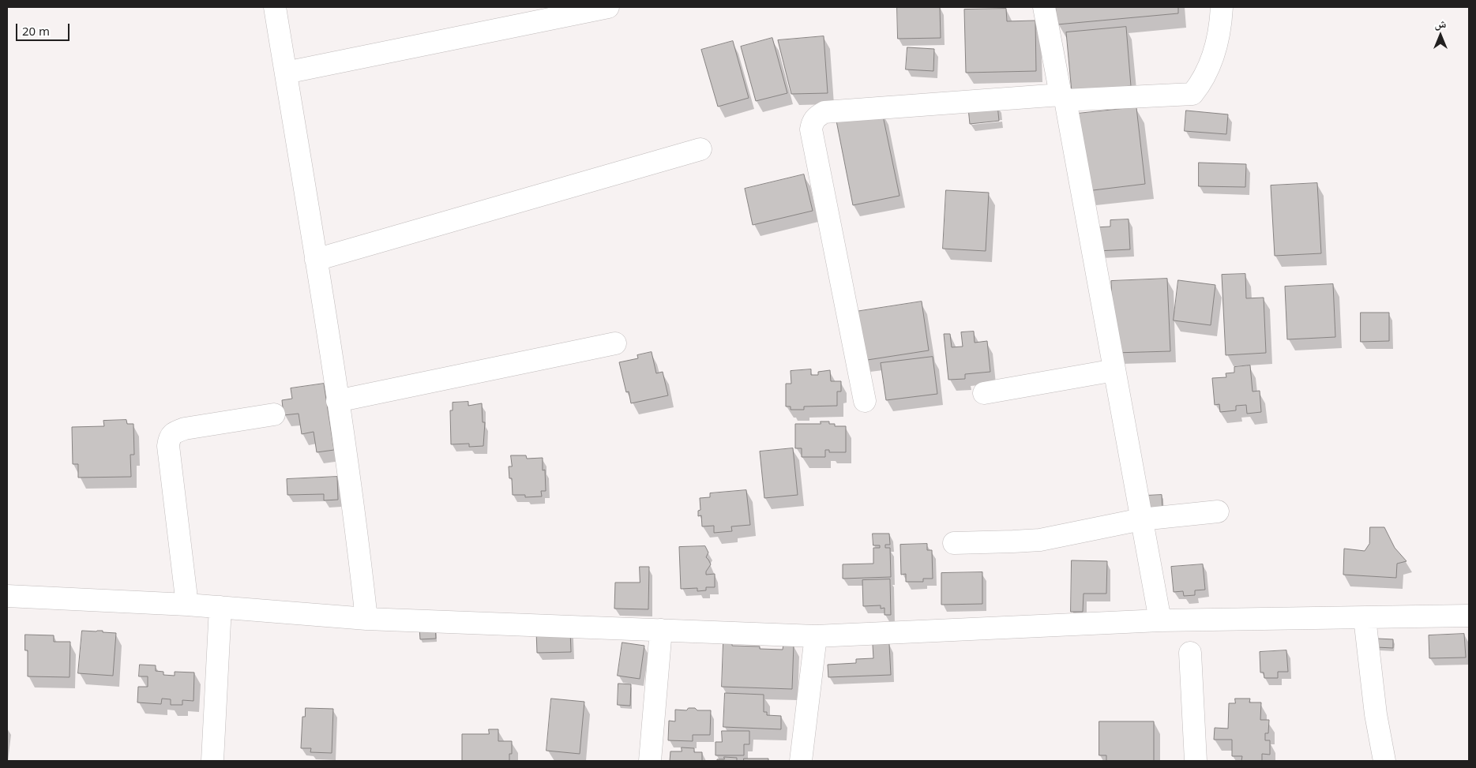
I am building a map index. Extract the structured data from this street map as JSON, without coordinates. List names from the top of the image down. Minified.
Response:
{"scale_bar":"20 m","north":"top"}
